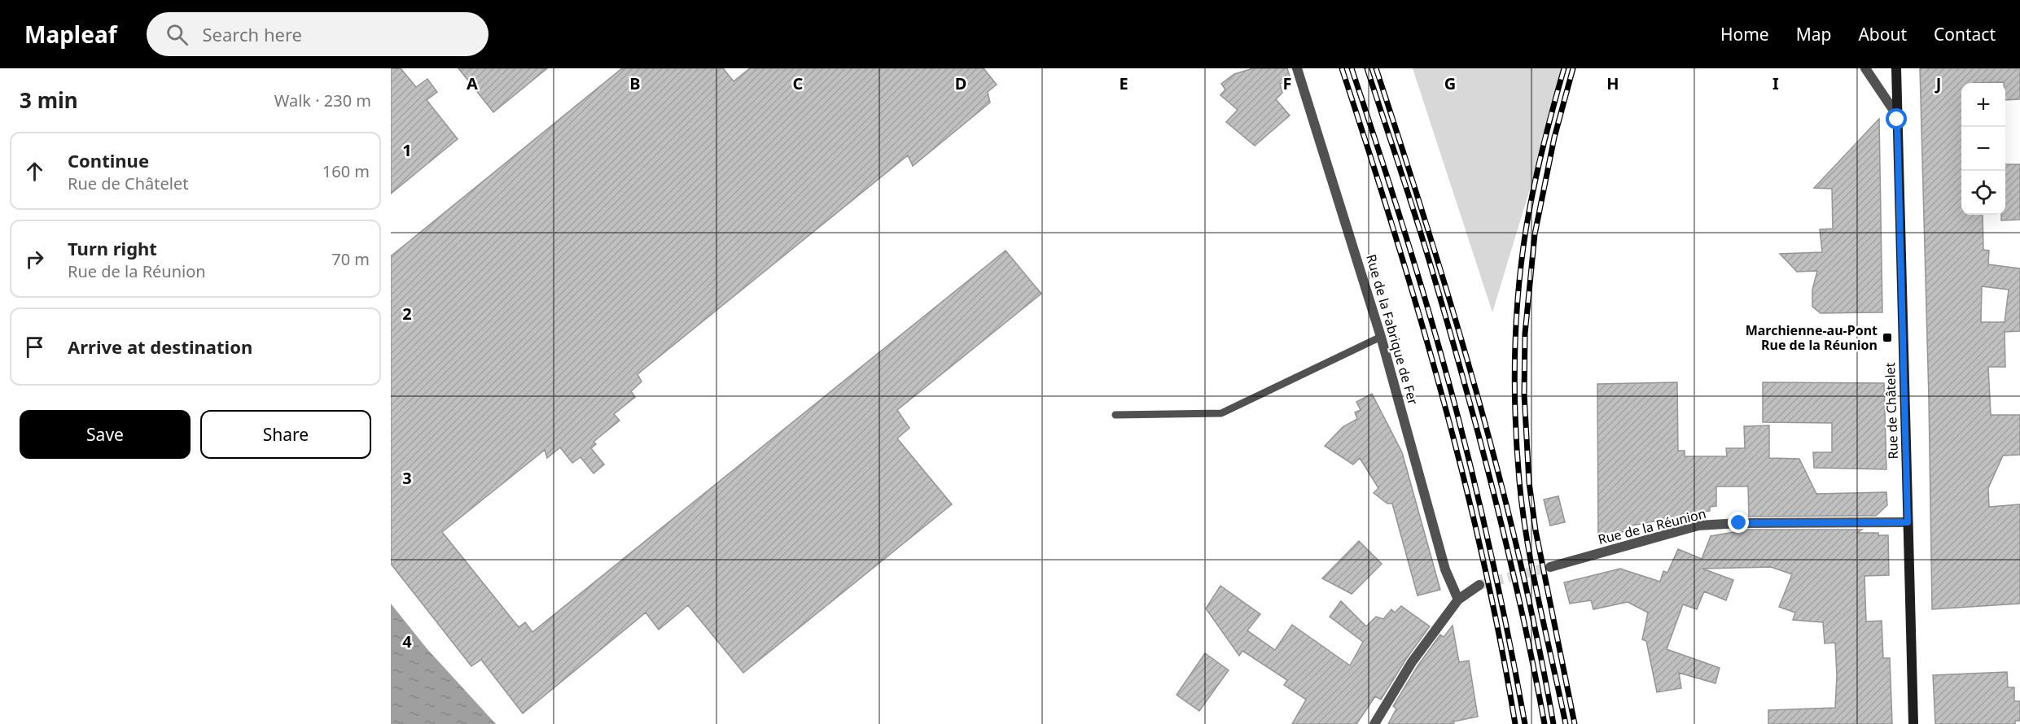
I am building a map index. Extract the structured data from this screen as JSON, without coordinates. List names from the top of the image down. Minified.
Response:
{"streets":{"main road":["Rue de Châtelet"],"street":["Rue de la Fabrique de Fer","Rue de la Réunion"]},"crossings":[["Rue de Châtelet","Rue de la Réunion"]],"places":{"transit":["Marchienne-au-Pont Rue de la Réunion"]},"page":{"header":"Mapleaf","search":"Search here","nav":["Home","Map","About","Contact"],"heading":["3 min","Walk · 230 m"],"map_buttons":["+","−"],"list":[["Continue","Rue de Châtelet","160 m"],["Turn right","Rue de la Réunion","70 m"],"Arrive at destination"],"buttons":["Save","Share"]},"grid":{"columns":["A","B","C","D","E","F","G","H","I","J"],"rows":["1","2","3","4"]}}
